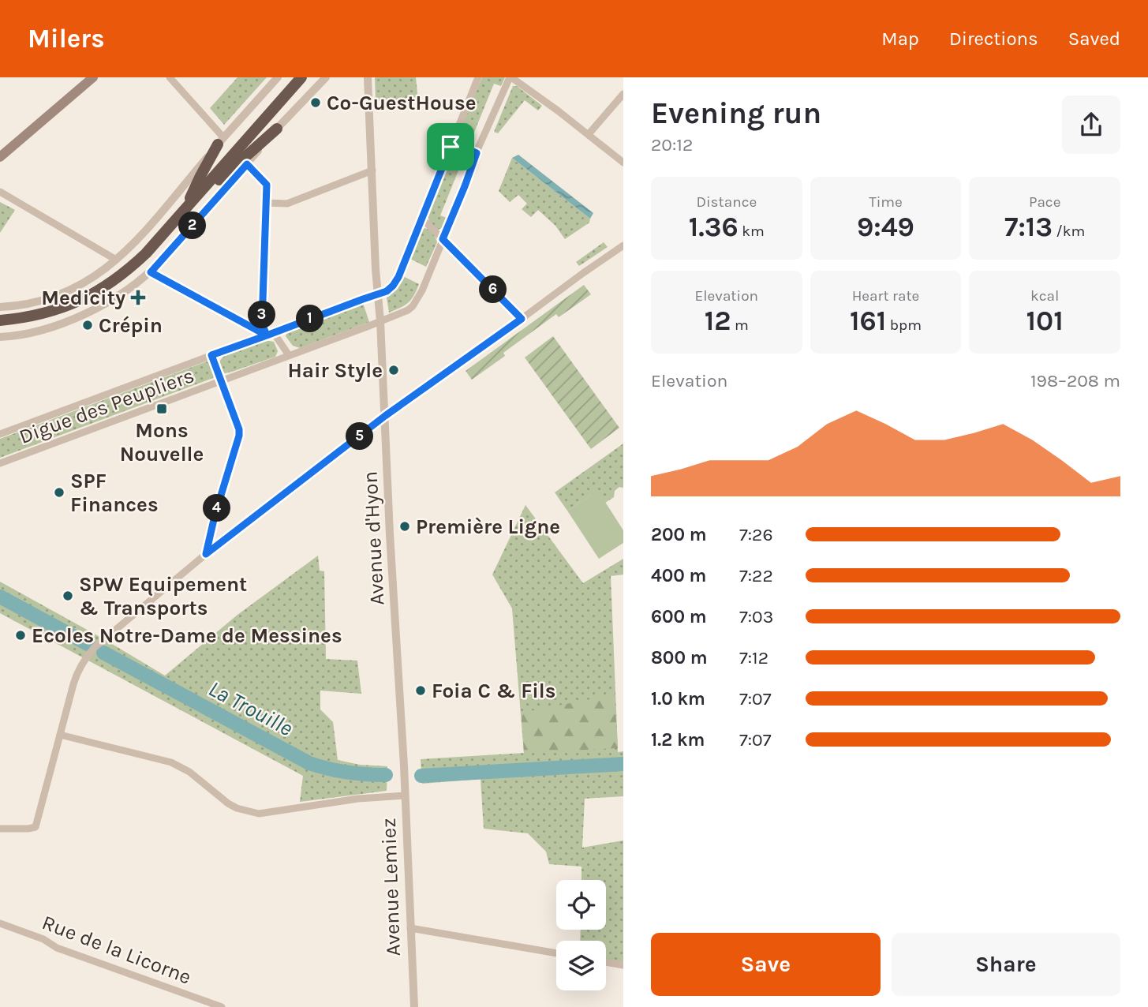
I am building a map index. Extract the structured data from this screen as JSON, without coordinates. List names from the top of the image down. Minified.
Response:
{"streets":{"street":["Digue des Peupliers","Avenue d'Hyon","Avenue Lemiez","Rue de la Licorne"]},"crossings":[["Digue des Peupliers","Avenue d'Hyon"],["Avenue d'Hyon","Avenue Lemiez"]],"water":["La Trouille"],"places":{"other":["Co-GuestHouse","Crépin","Hair Style","SPF Finances","Première Ligne","SPW Equipement & Transports","Ecoles Notre-Dame de Messines","Foia C & Fils"],"health":["Medicity"],"transit":["Mons Nouvelle"]},"page":{"header":"Milers","nav":["Map","Directions","Saved"],"heading":["Evening run","20:12"],"stats":[["Distance","1.36 km"],["Time","9:49"],["Pace","7:13 /km"],["Elevation","12 m"],["Heart rate","161 bpm"],["kcal","101"]],"pins":["2","6","3","1","5","4"],"chart":["Elevation","198–208 m"],"list":[{"name":"200 m","note":"7:26"},{"name":"400 m","note":"7:22"},{"name":"600 m","note":"7:03"},{"name":"800 m","note":"7:12"},{"name":"1.0 km","note":"7:07"},{"name":"1.2 km","note":"7:07"}],"buttons":["Save","Share"]}}
